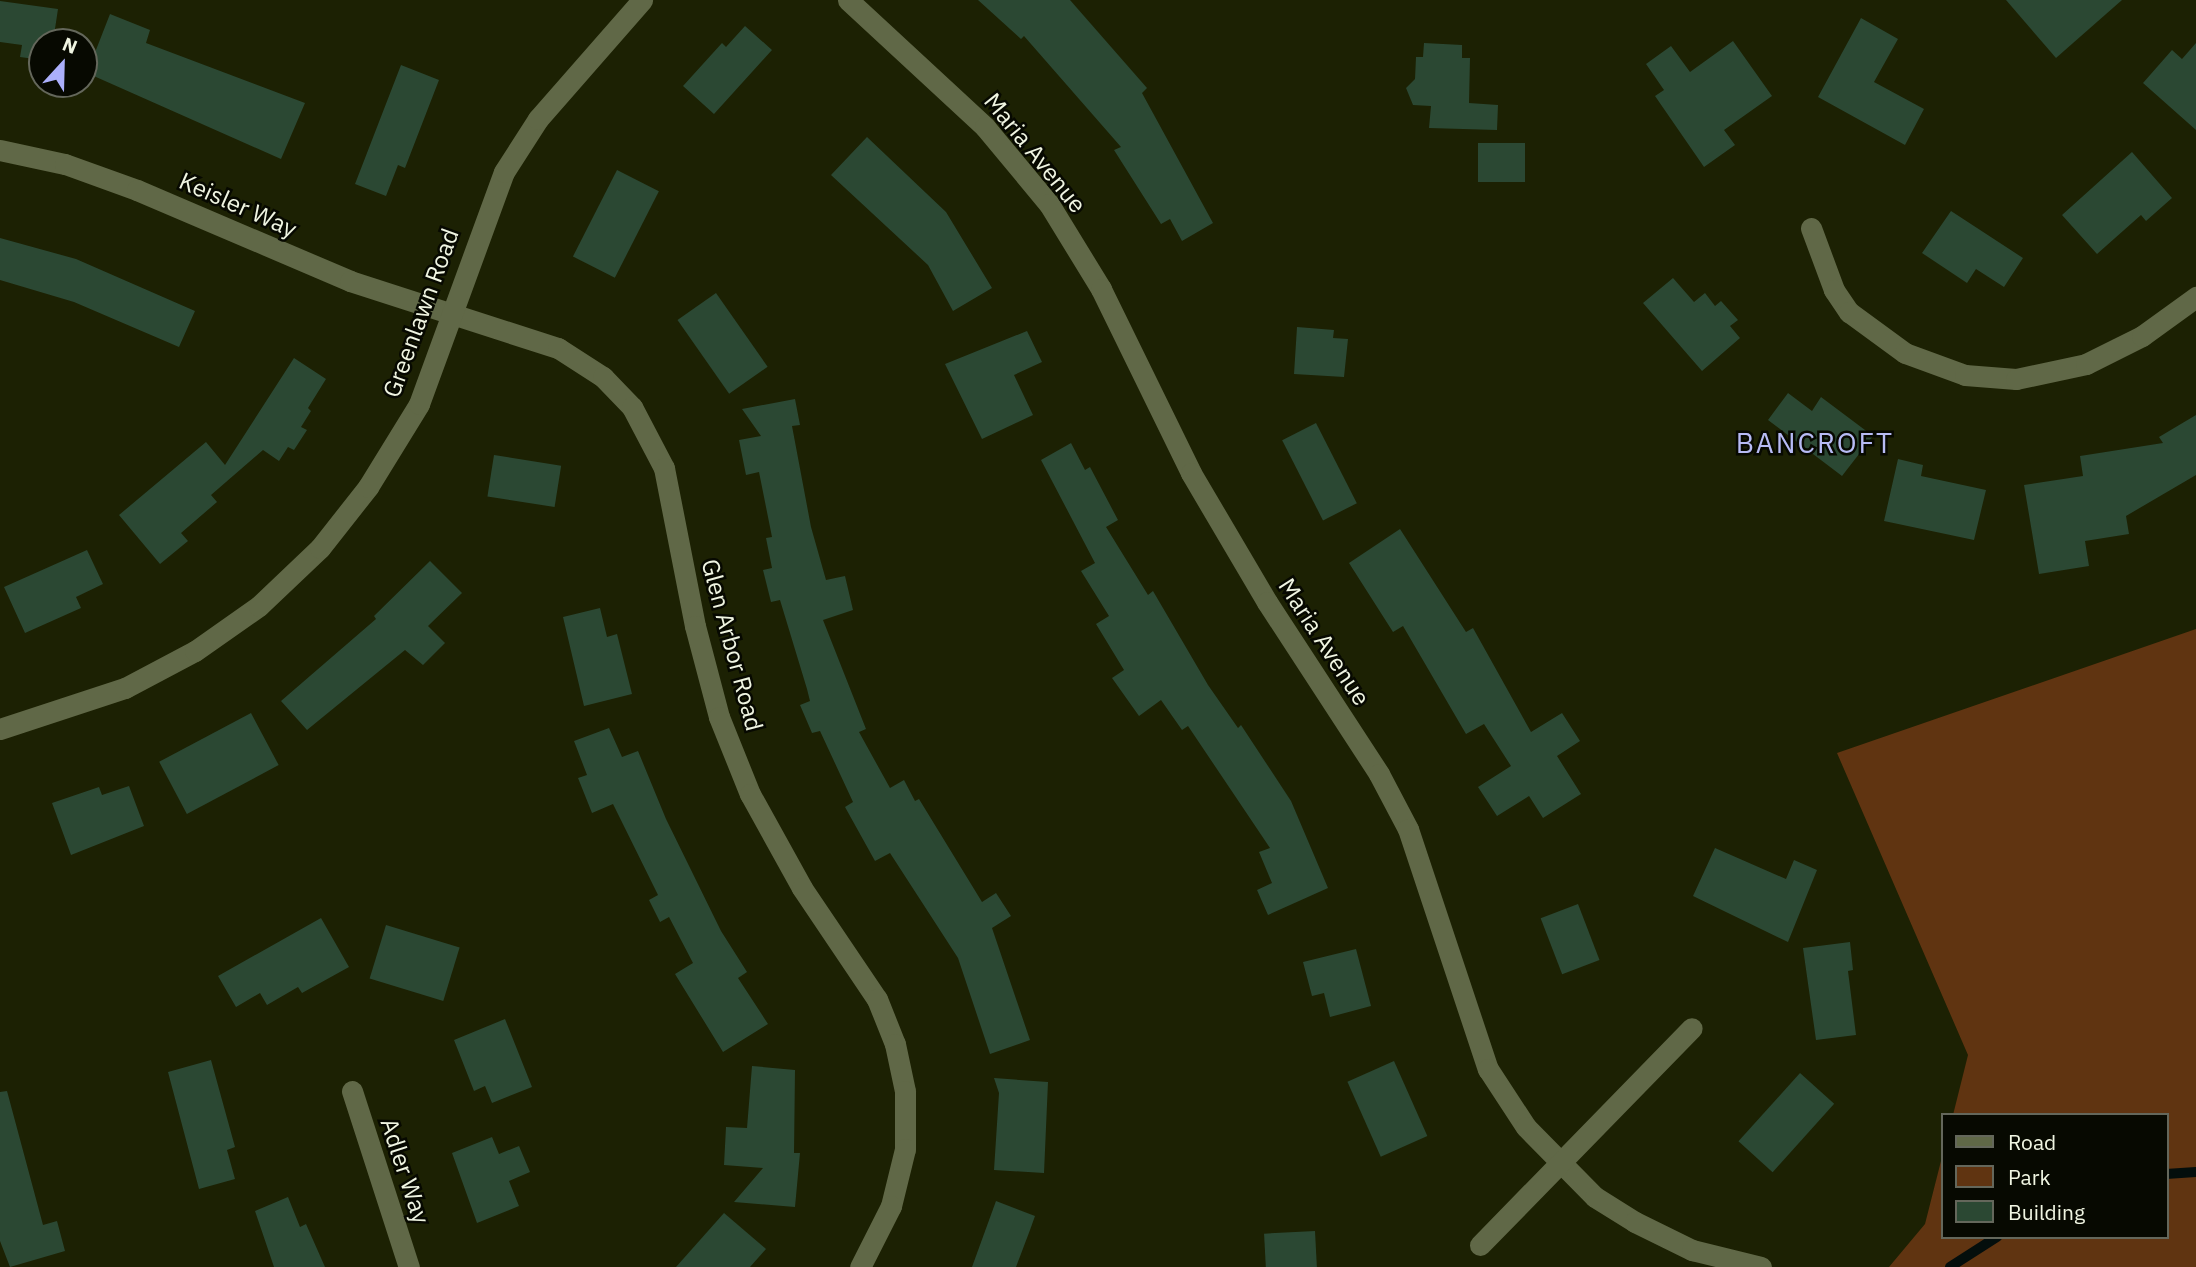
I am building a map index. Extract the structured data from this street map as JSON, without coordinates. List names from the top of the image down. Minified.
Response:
{"streets":{"street":["Maria Avenue","Keisler Way","Greenlawn Road","Glen Arbor Road","Adler Way"]},"crossings":[["Keisler Way","Greenlawn Road"],["Keisler Way","Glen Arbor Road"],["Greenlawn Road","Glen Arbor Road"]],"districts":["BANCROFT"],"legend":["Road","Park","Building"],"north":"top"}
